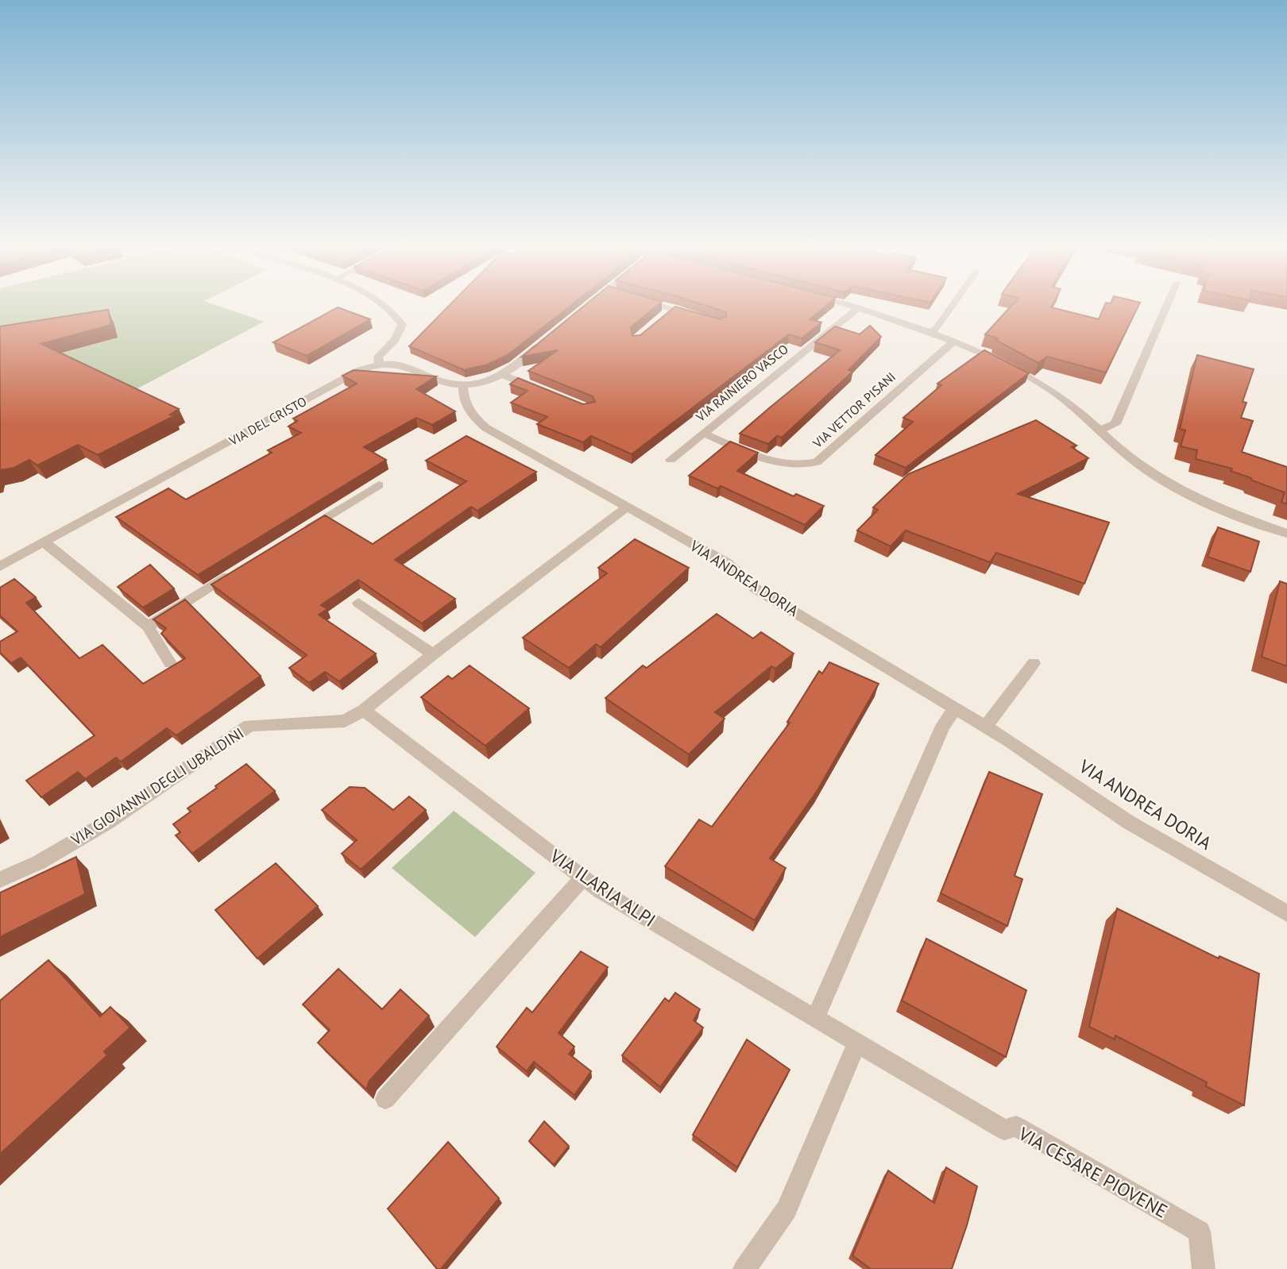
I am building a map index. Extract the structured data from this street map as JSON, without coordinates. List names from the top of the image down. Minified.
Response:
{"streets":{"street":["VIA RAINIERO VASCO","VIA VETTOR PISANI","VIA DEL CRISTO","VIA ANDREA DORIA","VIA GIOVANNI DEGLI UBALDINI","VIA ILARIA ALPI","VIA CESARE PIOVENE"]},"crossings":[["VIA RAINIERO VASCO","VIA VETTOR PISANI"],["VIA DEL CRISTO","VIA ANDREA DORIA"],["VIA ANDREA DORIA","VIA GIOVANNI DEGLI UBALDINI"],["VIA GIOVANNI DEGLI UBALDINI","VIA ILARIA ALPI"],["VIA ILARIA ALPI","VIA CESARE PIOVENE"]]}
